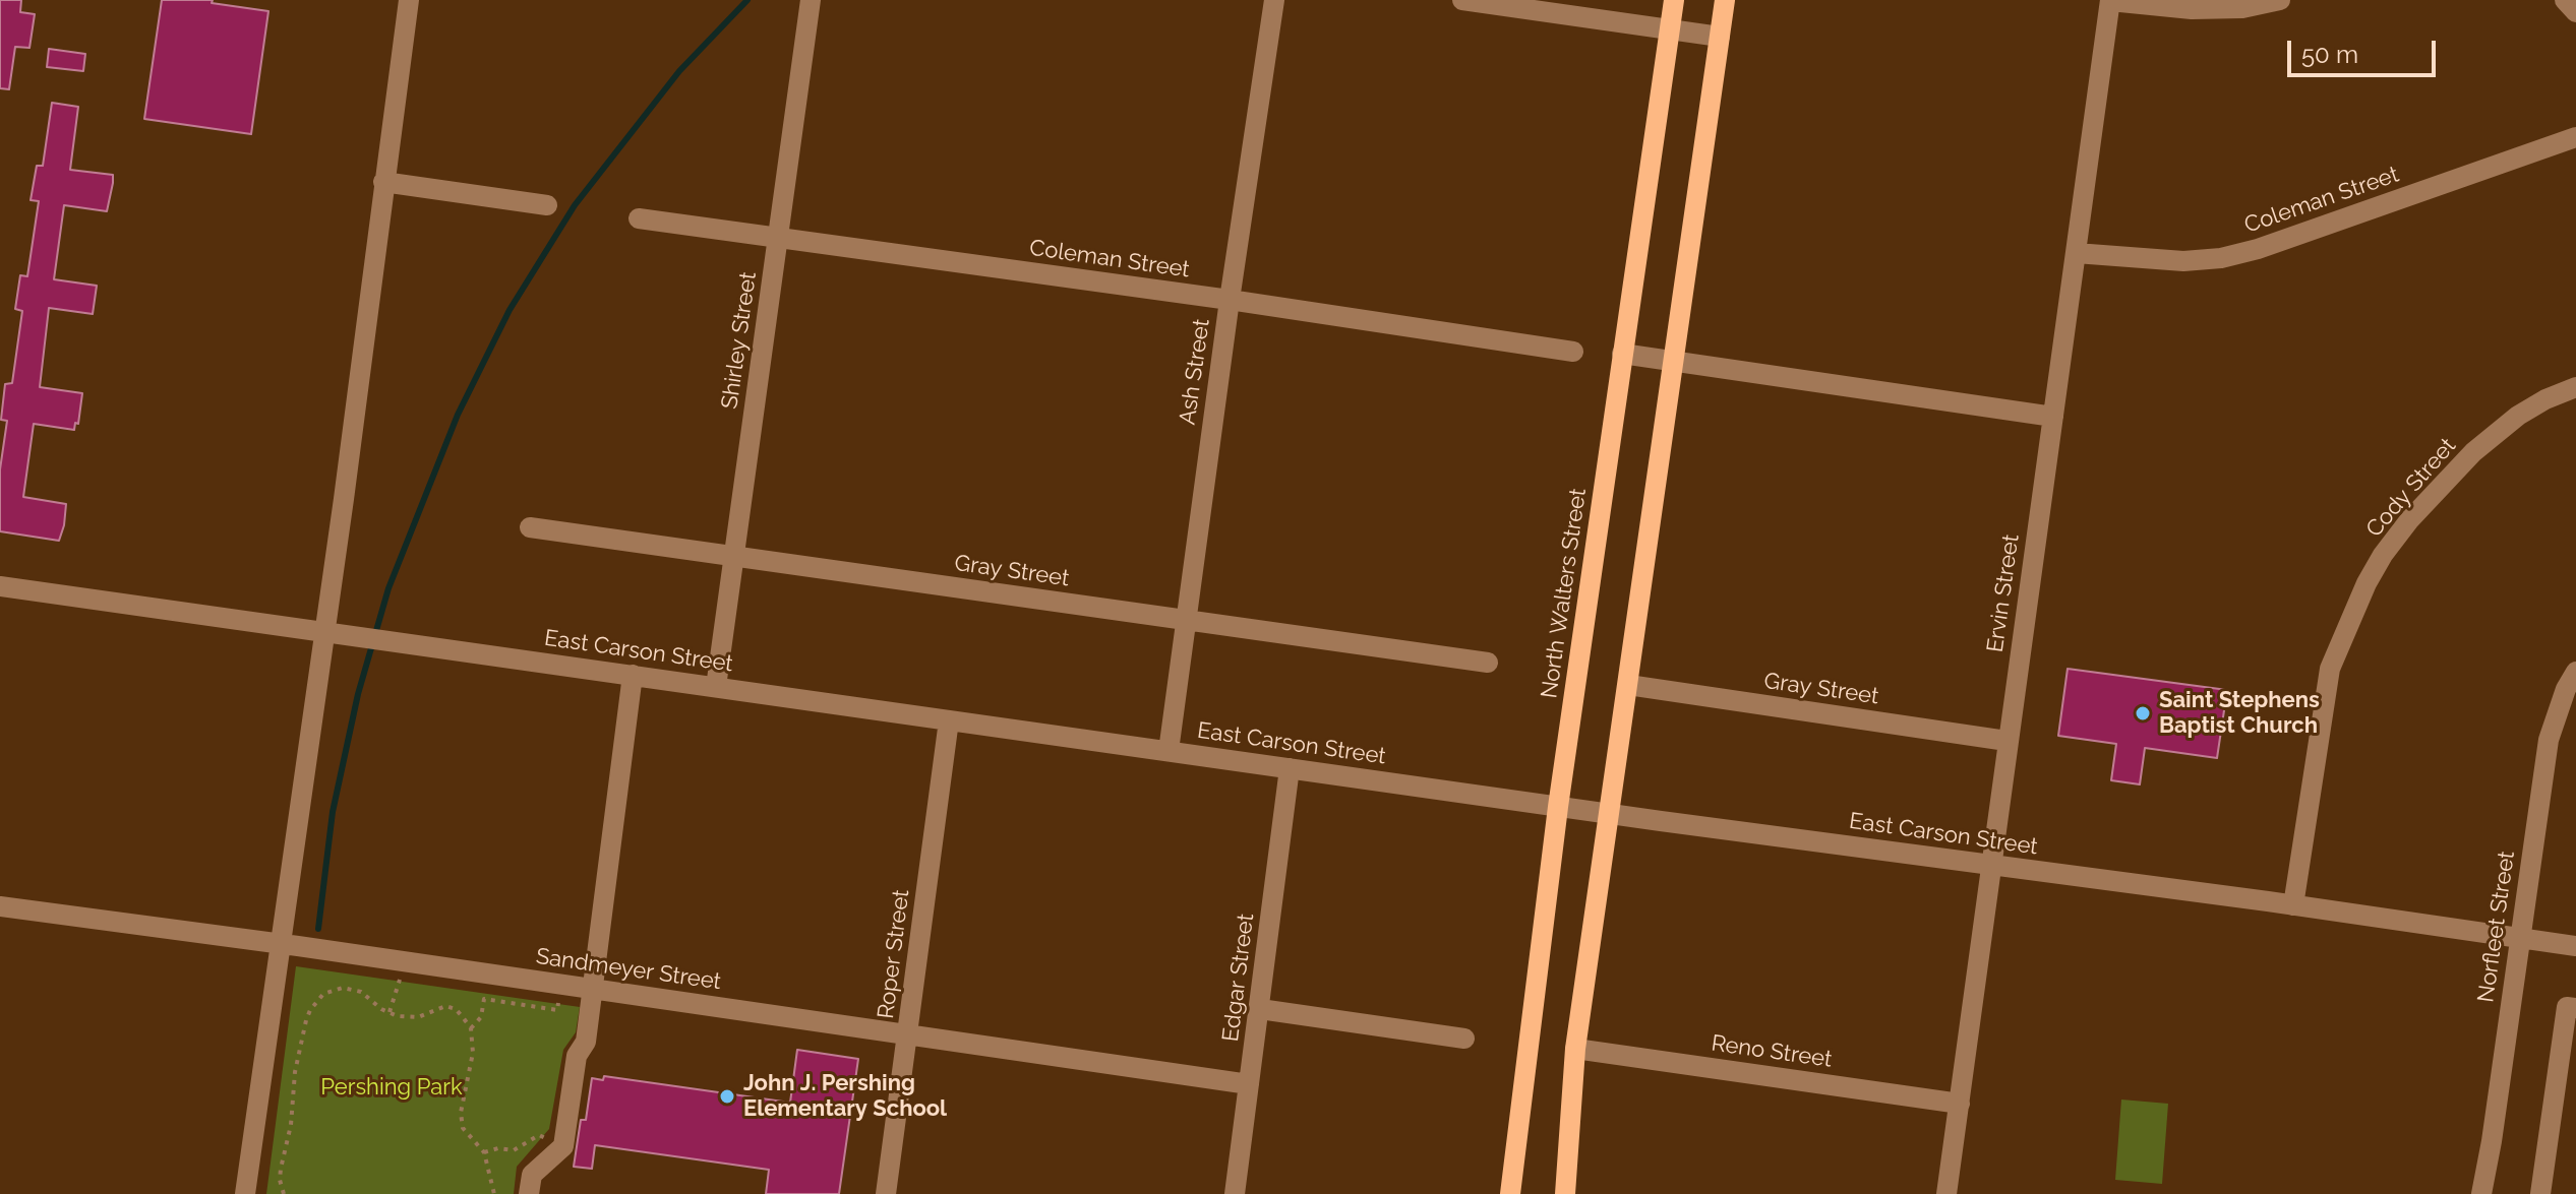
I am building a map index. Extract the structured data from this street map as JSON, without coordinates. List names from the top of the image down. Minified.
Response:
{"streets":{"main road":["North Walters Street"],"street":["Coleman Street","Shirley Street","Ash Street","Cody Street","Gray Street","Ervin Street","East Carson Street","Norfleet Street","Roper Street","Sandmeyer Street","Edgar Street","Reno Street"]},"crossings":[["Coleman Street","Shirley Street"],["Coleman Street","Ash Street"],["Coleman Street","Ervin Street"],["Shirley Street","Gray Street"],["Shirley Street","East Carson Street"],["Ash Street","Gray Street"],["Ash Street","East Carson Street"],["Cody Street","East Carson Street"],["Gray Street","Ervin Street"],["North Walters Street","East Carson Street"],["Ervin Street","East Carson Street"],["Ervin Street","Reno Street"],["East Carson Street","Norfleet Street"],["East Carson Street","Roper Street"],["East Carson Street","Edgar Street"],["Roper Street","Sandmeyer Street"],["Sandmeyer Street","Edgar Street"]],"parks":["Pershing Park"],"places":["Saint Stephens Baptist Church","John J. Pershing Elementary School"],"scale_bar":"50 m"}
